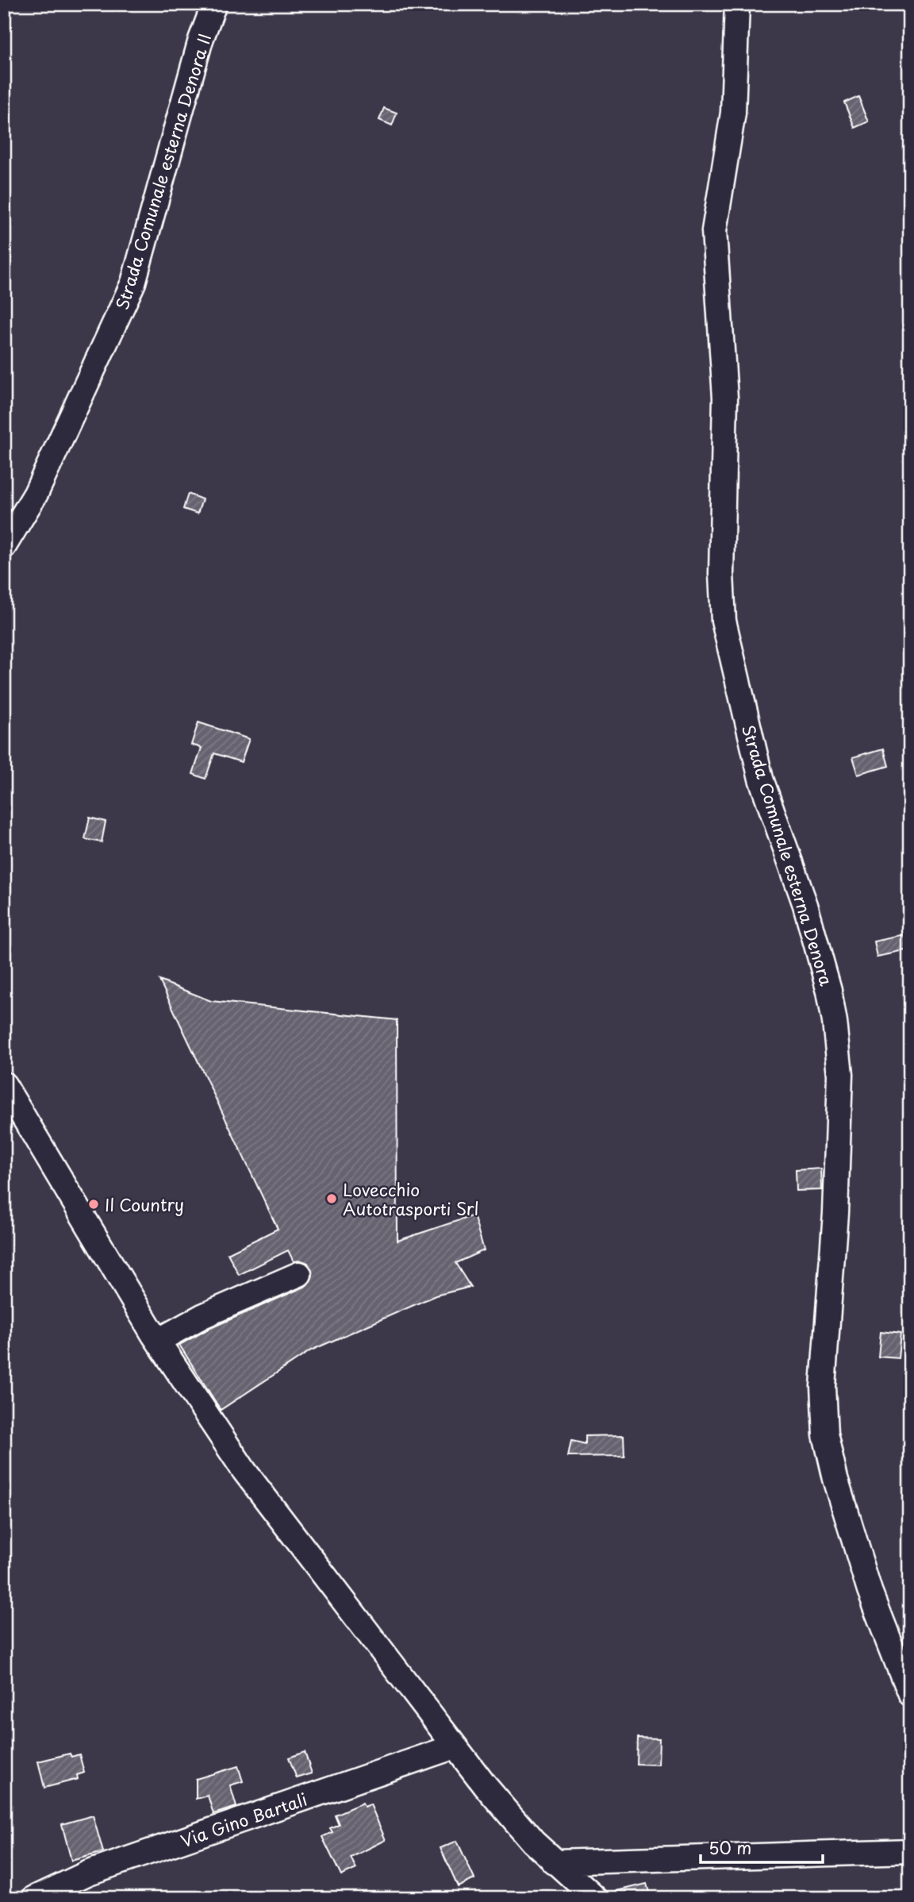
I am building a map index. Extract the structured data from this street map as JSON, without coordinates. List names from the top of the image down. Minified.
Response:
{"streets":{"street":["Strada Comunale esterna Denora II","Strada Comunale esterna Denora","Via Gino Bartali"]},"places":["Lovecchio Autotrasporti Srl","Il Country"],"scale_bar":"50 m"}
